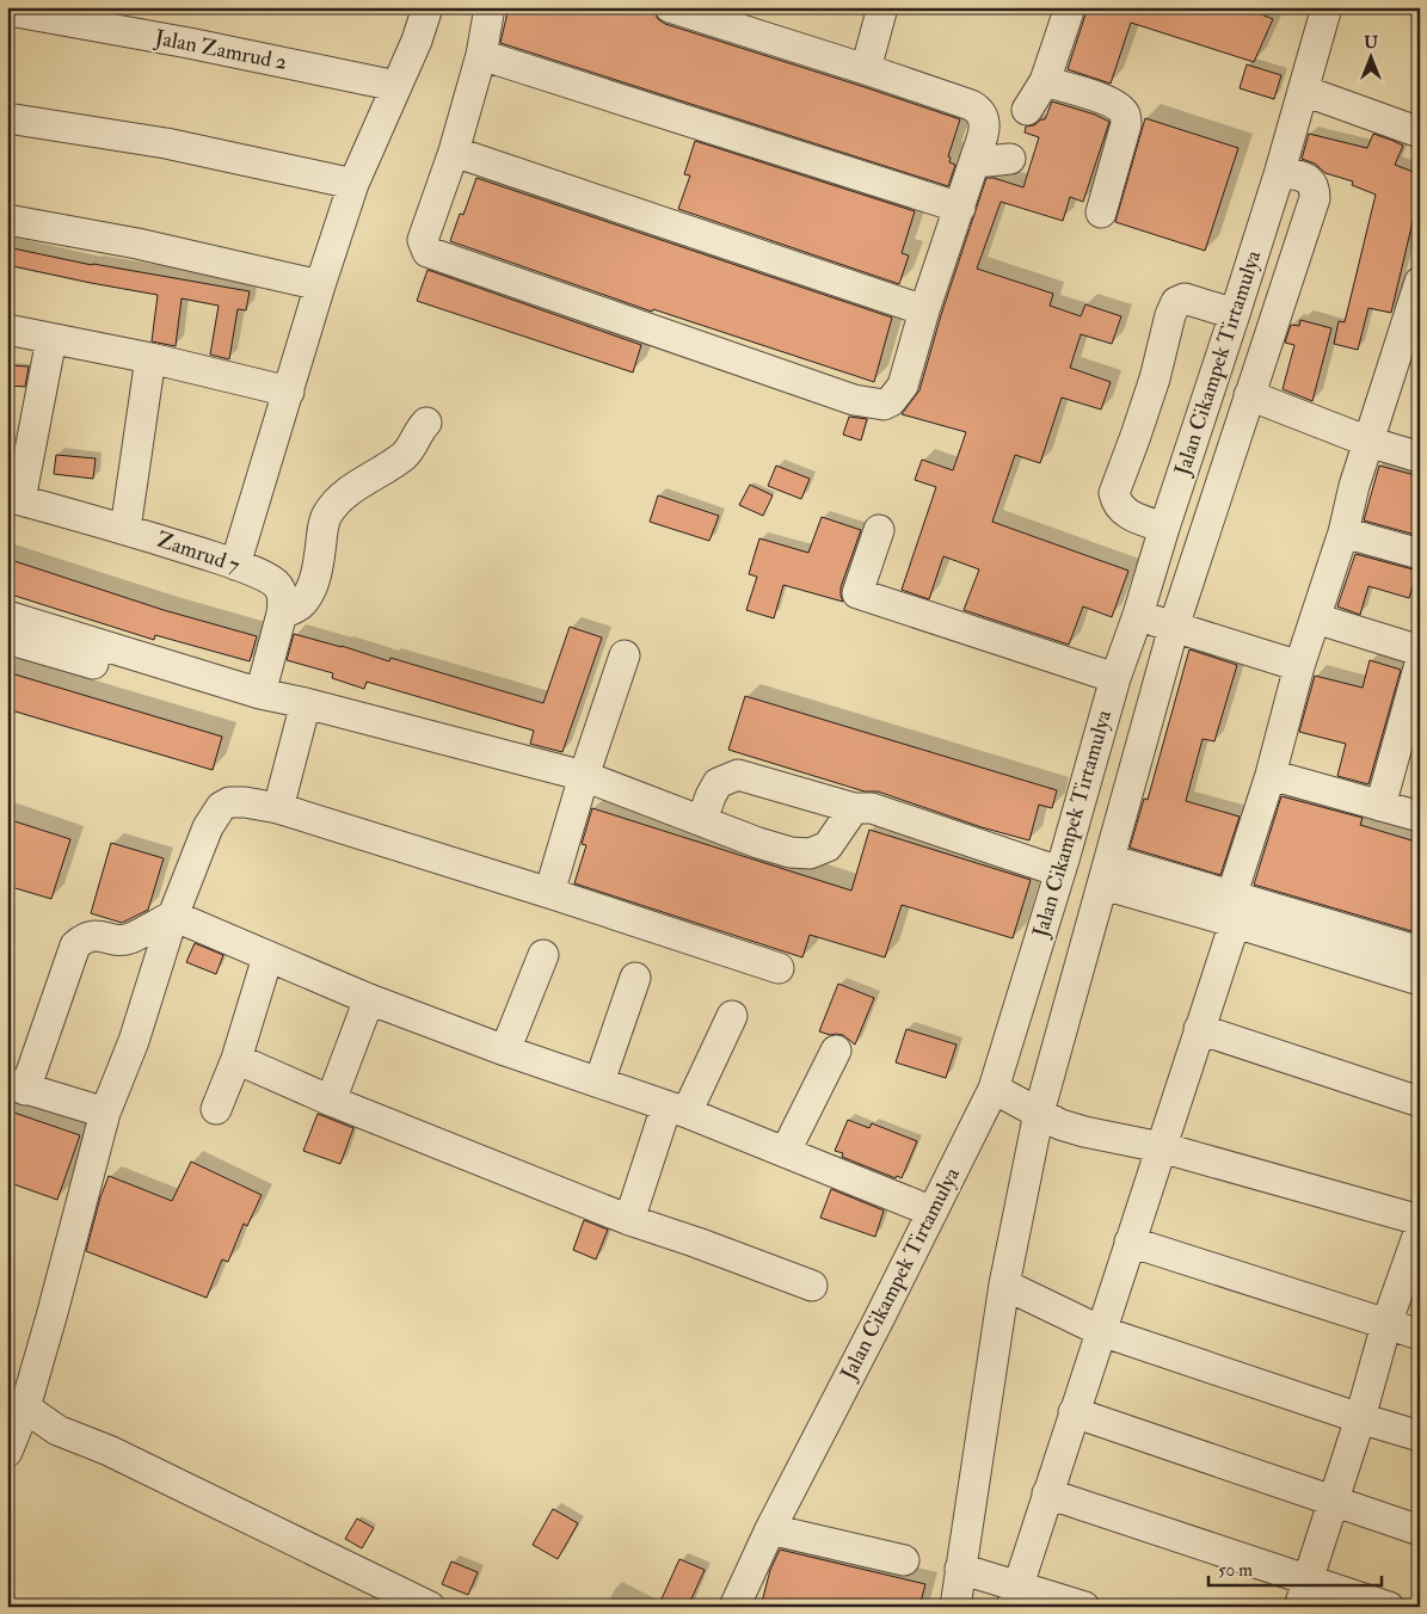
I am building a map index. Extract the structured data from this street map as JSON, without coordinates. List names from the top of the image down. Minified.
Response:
{"streets":{"street":["Jalan Zamrud 2","Jalan Cikampek Tirtamulya","Zamrud 7"]},"scale_bar":"50 m","north":"top"}
